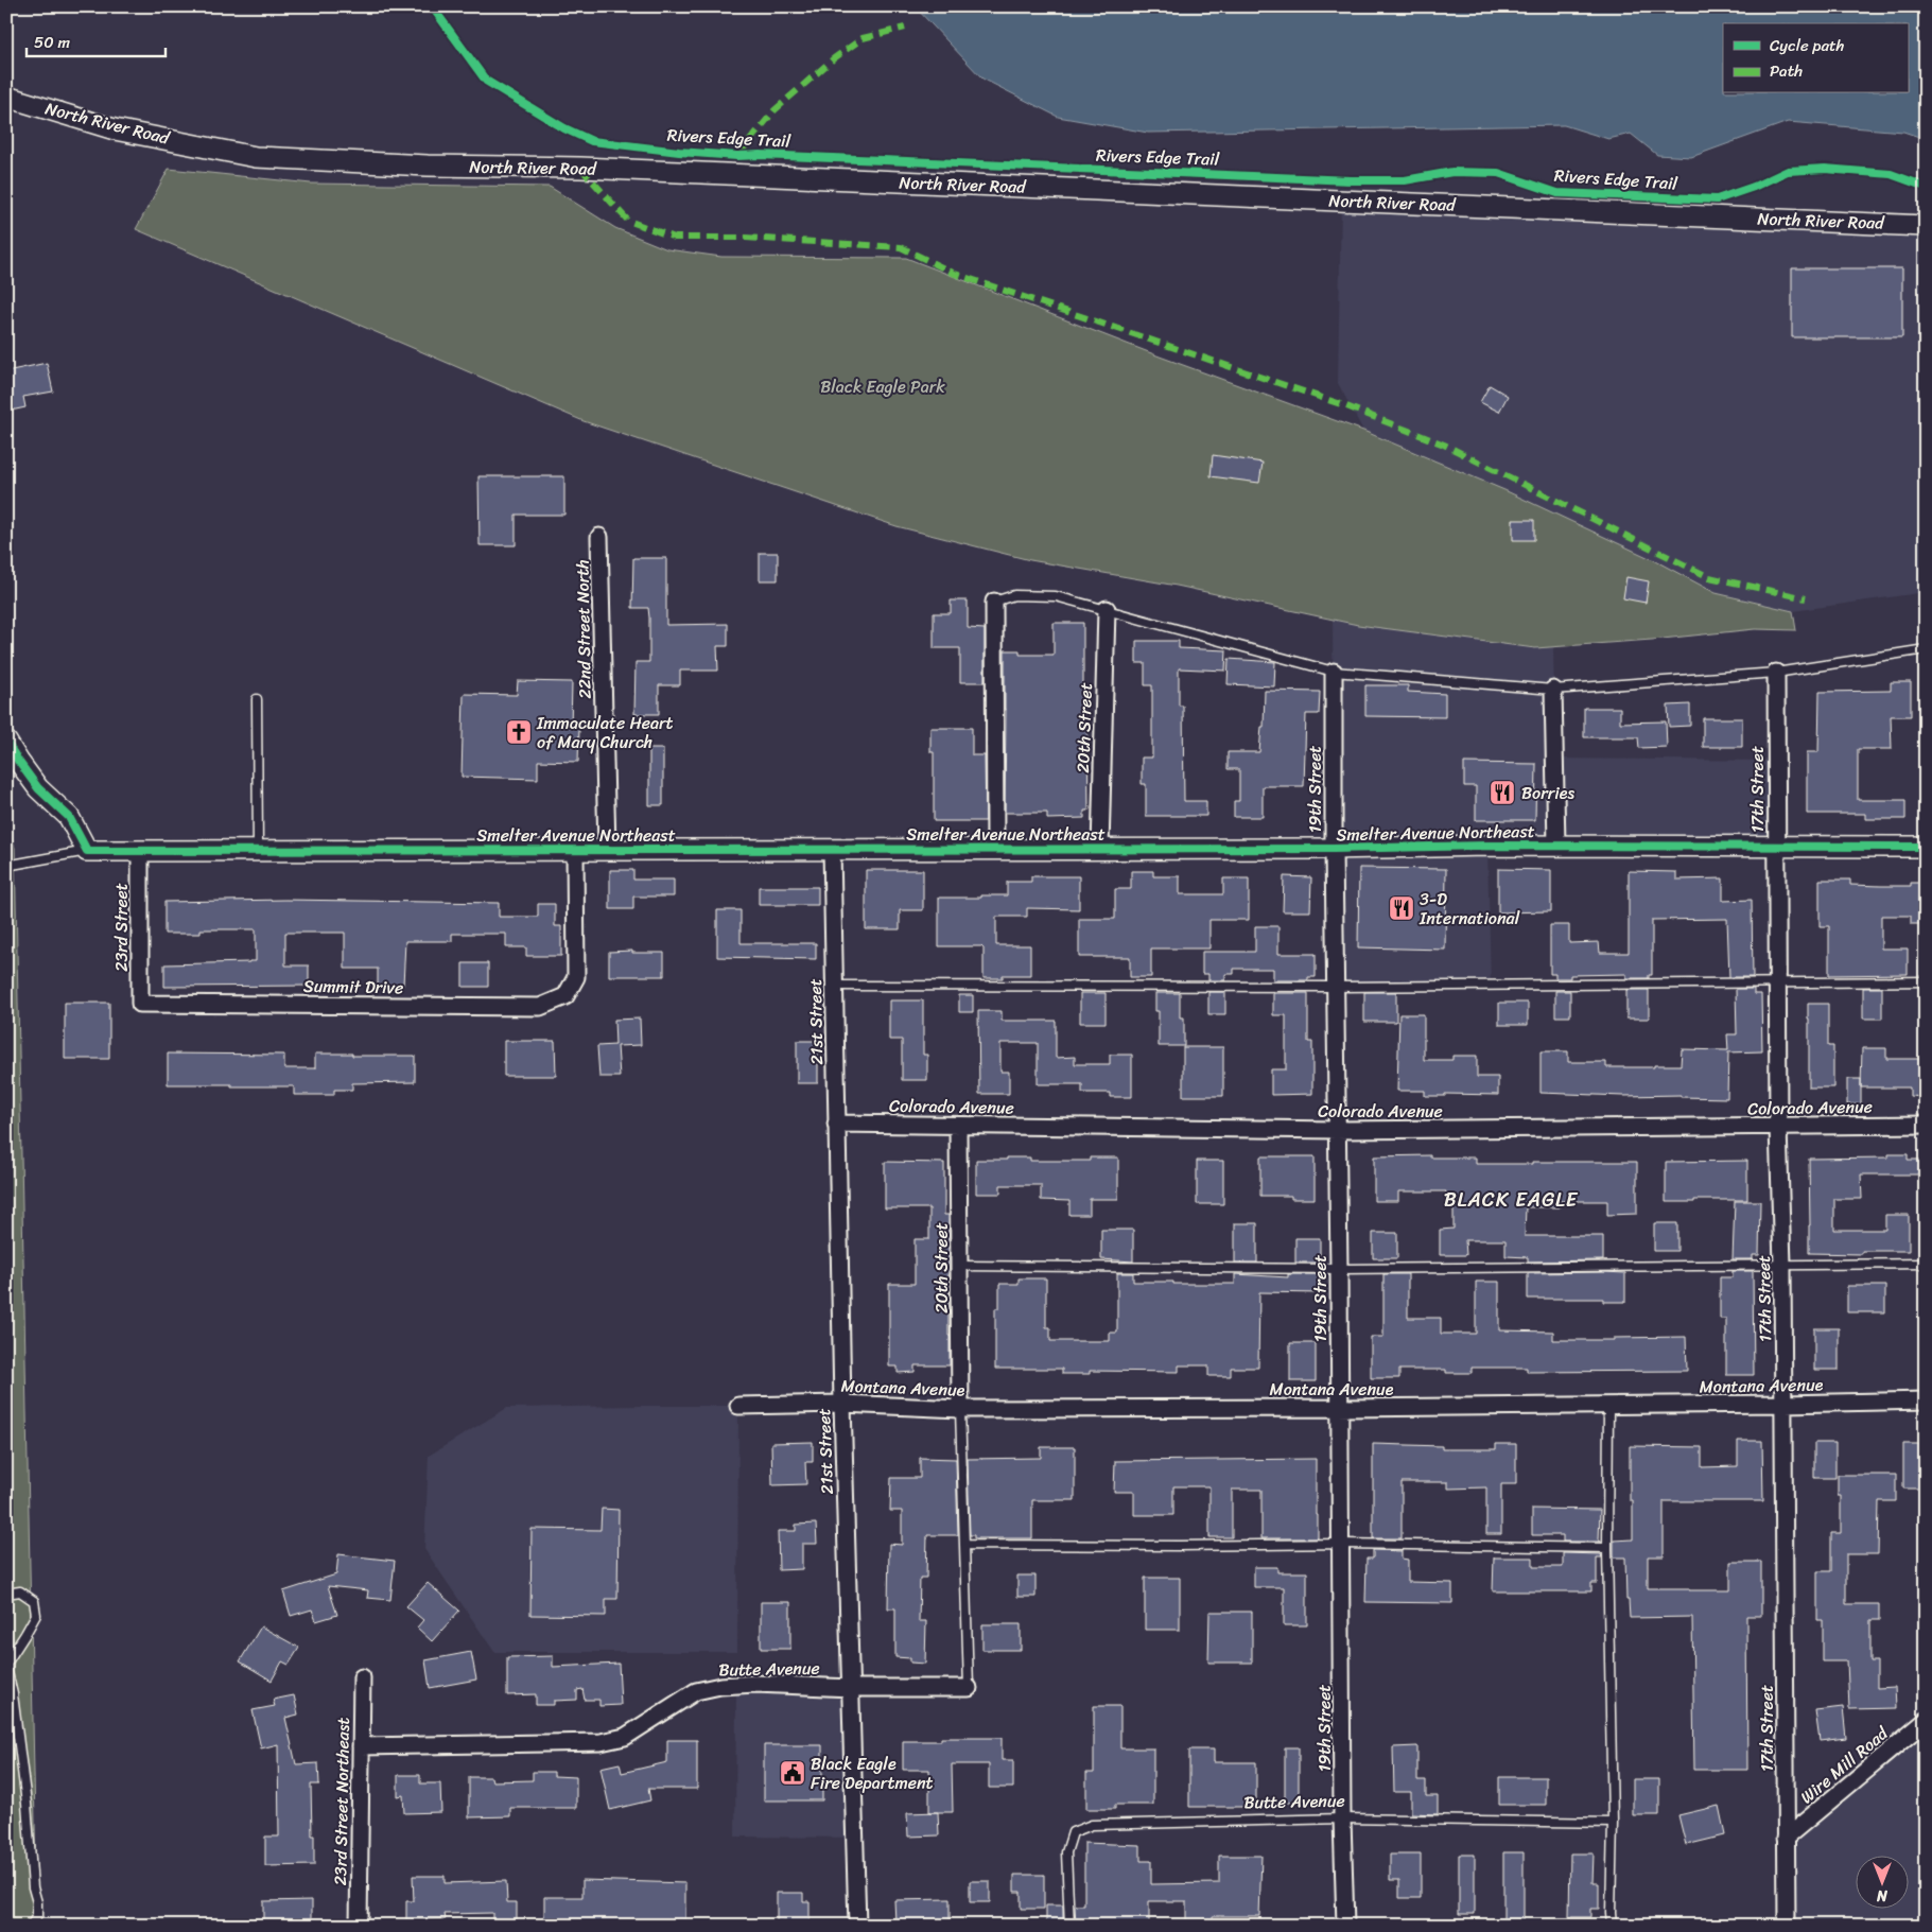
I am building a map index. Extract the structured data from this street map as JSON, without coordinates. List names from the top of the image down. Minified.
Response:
{"streets":{"street":["North River Road","22nd Street North","20th Street","19th Street","17th Street","Smelter Avenue Northeast","23rd Street","Summit Drive","21st Street","Colorado Avenue","Montana Avenue","Butte Avenue","Wire Mill Road","23rd Street Northeast"],"cycle path":["Rivers Edge Trail"]},"crossings":[["22nd Street North","Smelter Avenue Northeast"],["20th Street","Smelter Avenue Northeast"],["20th Street","Colorado Avenue"],["20th Street","Montana Avenue"],["19th Street","Smelter Avenue Northeast"],["19th Street","Colorado Avenue"],["19th Street","Montana Avenue"],["19th Street","Butte Avenue"],["17th Street","Smelter Avenue Northeast"],["17th Street","Colorado Avenue"],["17th Street","Montana Avenue"],["17th Street","Wire Mill Road"],["Smelter Avenue Northeast","23rd Street"],["Smelter Avenue Northeast","Summit Drive"],["Smelter Avenue Northeast","21st Street"],["23rd Street","Summit Drive"],["21st Street","Colorado Avenue"],["21st Street","Montana Avenue"],["21st Street","Butte Avenue"],["Butte Avenue","23rd Street Northeast"]],"districts":["BLACK EAGLE"],"parks":["Black Eagle Park"],"places":{"church":["Immaculate Heart of Mary Church"],"restaurant":["Borries","3-D International"],"public building":["Black Eagle Fire Department"]},"legend":["Cycle path","Path"],"scale_bar":"50 m","north":"bottom"}
